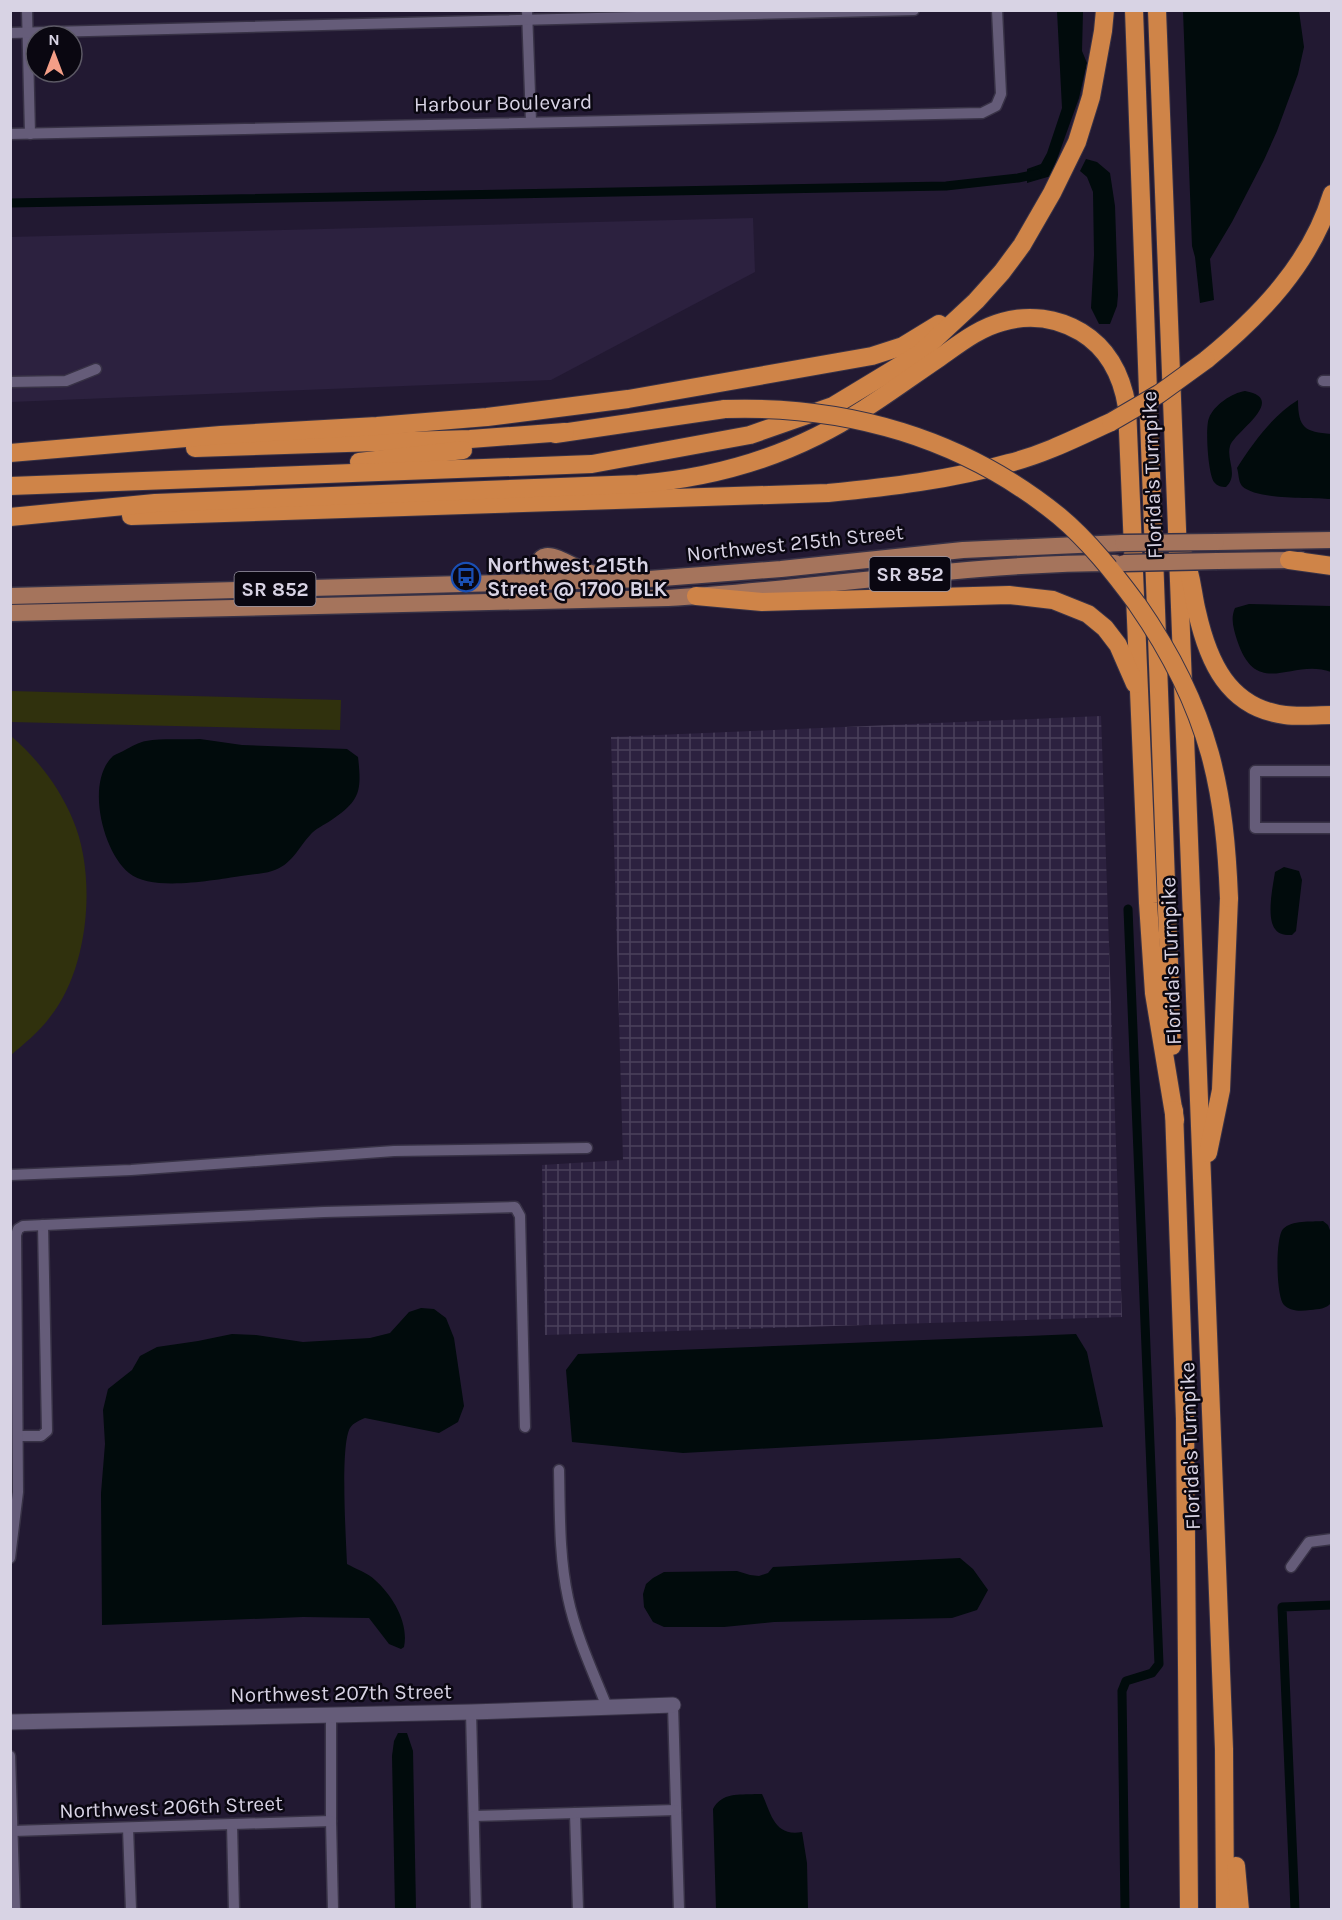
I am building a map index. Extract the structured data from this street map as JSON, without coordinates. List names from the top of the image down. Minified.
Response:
{"streets":{"highway":["Florida's Turnpike"],"main road":["Northwest 215th Street","SR 852"],"street":["Harbour Boulevard","Northwest 207th Street","Northwest 206th Street"]},"places":{"bus stop":["Northwest 215th Street @ 1700 BLK"]},"north":"top"}
